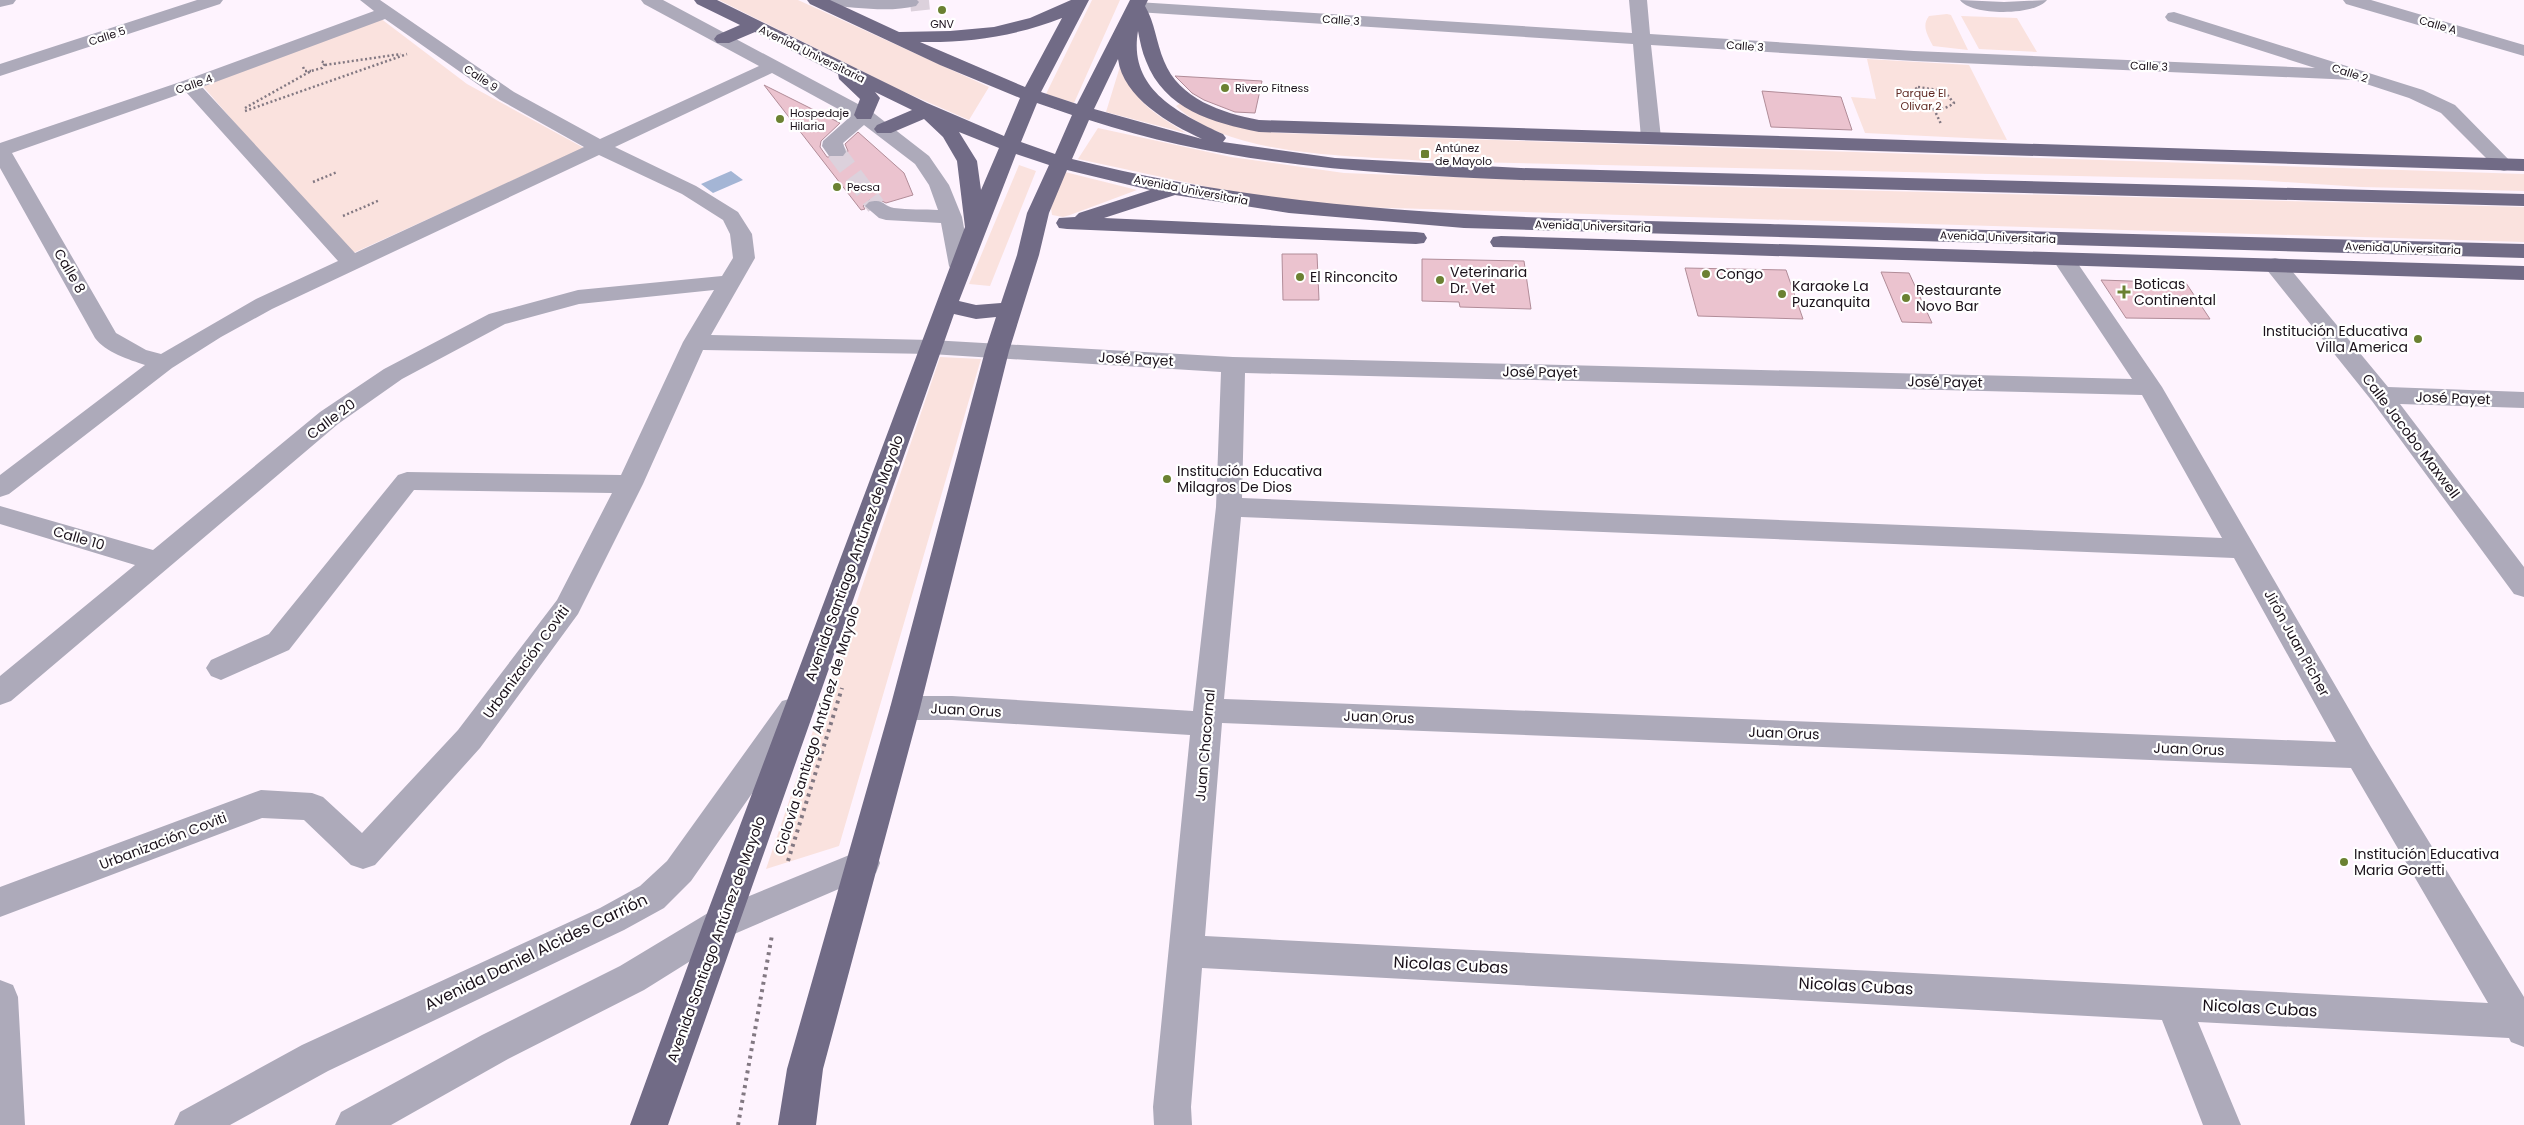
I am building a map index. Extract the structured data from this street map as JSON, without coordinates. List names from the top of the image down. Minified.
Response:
{"streets":{"main road":["Avenida Universitaria","Avenida Santiago Antúnez de Mayolo"],"street":["Calle 3","Calle A","Calle 5","Calle 2","Calle 9","Calle 4","Calle 8","José Payet","Calle 20","Calle Jacobo Maxwell","Calle 10","Jirón Juan Picher","Urbanización Coviti","Juan Orus","Juan Chacornal","Avenida Daniel Alcides Carrión","Nicolas Cubas"],"path":["Ciclovía Santiago Antúnez de Mayolo"]},"crossings":[["Calle 3","Calle 2"],["Avenida Universitaria","Calle Jacobo Maxwell"],["Avenida Universitaria","Avenida Santiago Antúnez de Mayolo"],["Avenida Universitaria","Jirón Juan Picher"],["Calle 9","Calle 4"],["Calle 9","Urbanización Coviti"],["Calle 4","Calle 8"],["José Payet","Calle Jacobo Maxwell"],["José Payet","Avenida Santiago Antúnez de Mayolo"],["José Payet","Jirón Juan Picher"],["José Payet","Urbanización Coviti"],["José Payet","Juan Chacornal"],["Calle 20","Calle 10"],["Calle 20","Urbanización Coviti"],["Avenida Santiago Antúnez de Mayolo","Avenida Daniel Alcides Carrión"],["Jirón Juan Picher","Juan Orus"],["Jirón Juan Picher","Nicolas Cubas"],["Juan Orus","Juan Chacornal"],["Juan Chacornal","Nicolas Cubas"]],"parks":["Parque El Olivar 2"],"places":{"other":["GNV","Rivero Fitness","Hospedaje Hilaria","Pecsa","Congo","El Rinconcito","Veterinaria Dr. Vet","Karaoke La Puzanquita","Restaurante Novo Bar","Institución Educativa Villa America","Institución Educativa Milagros De Dios","Institución Educativa Maria Goretti"],"transit":["Antúnez de Mayolo"],"health":["Boticas Continental"]}}
